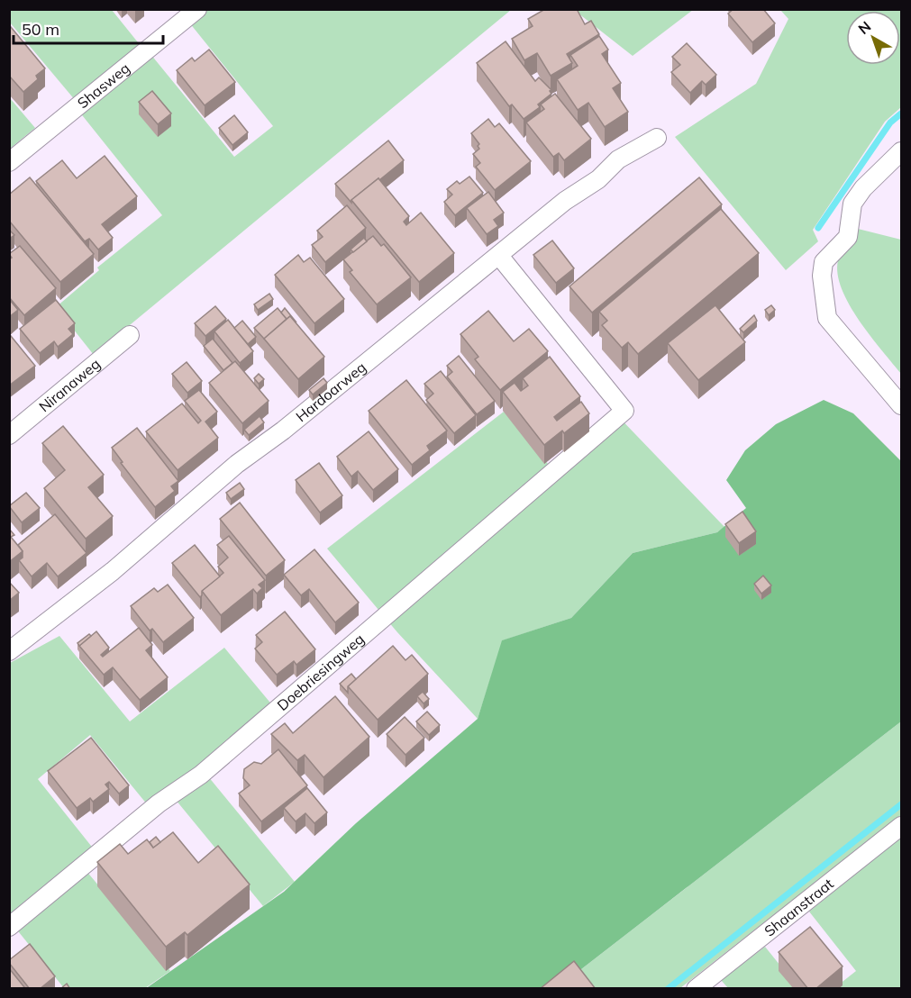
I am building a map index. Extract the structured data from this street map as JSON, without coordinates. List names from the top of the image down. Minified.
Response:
{"streets":{"street":["Shasweg","Niranaweg","Hardoarweg","Doebriesingweg","Shaanstraat"]},"crossings":[["Hardoarweg","Doebriesingweg"]],"scale_bar":"50 m","north":"top left"}
